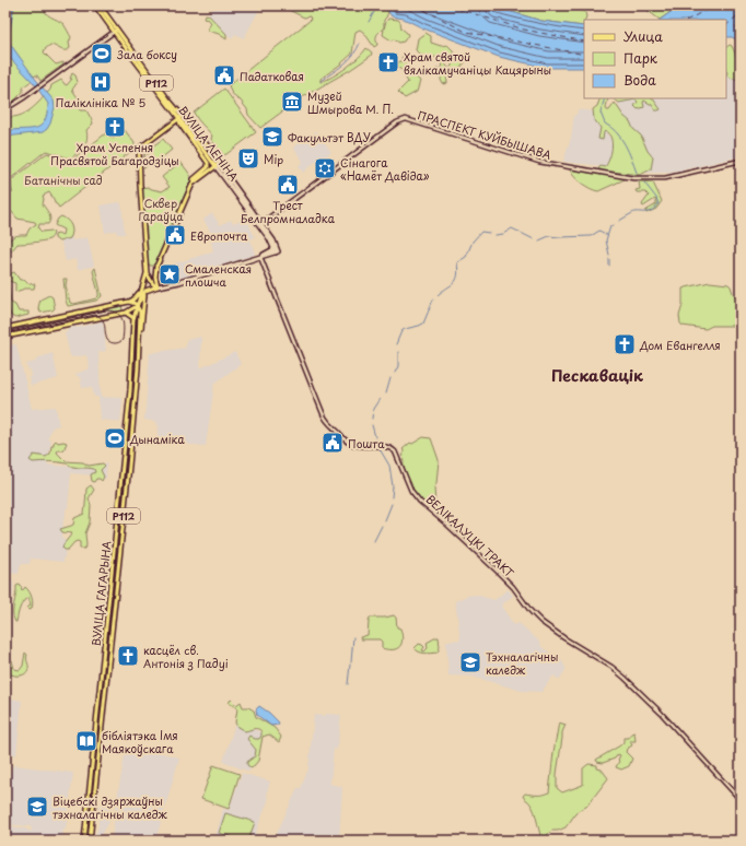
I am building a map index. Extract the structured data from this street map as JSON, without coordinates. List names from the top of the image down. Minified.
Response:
{"streets":{"main road":["Р112","ВУЛІЦА ЛЕНІНА","ВУЛІЦА ГАГАРЫНА"],"street":["ПРАСПЕКТ КУЙБЫШАВА","ВЕЛІКАЛУЦКІ ТРАКТ"]},"crossings":[["Р112","ВУЛІЦА ЛЕНІНА"],["Р112","ВУЛІЦА ГАГАРЫНА"],["ПРАСПЕКТ КУЙБЫШАВА","ВУЛІЦА ЛЕНІНА"]],"districts":["Пескавацік"],"parks":["Батанічны сад","Сквер Гараўца"],"places":{"sports":["Зала боксу","Дынаміка"],"church":["Храм святой вялікамучаніцы Кацярыны","Храм Успення Прасвятой Багародзіцы","Дом Евангелля","касцёл св. Антонія з Падуі"],"public building":["Падатковая","Трест Белпромналадка","Европочта","Пошта"],"hospital":["Паліклініка № 5"],"museum":["Музей Шмырова М. П."],"school or university":["Факультэт ВДУ","Тэхналагічны каледж","Віцебскі дзяржаўны тэхналагічны каледж"],"theatre":["Мір"],"synagogue":["Сінагога «Намёт Давіда»"],"place":["Смаленская плошча"],"library":["бібліятэка Імя Маякоўскага"]},"legend":["Улица","Парк","Вода"]}
